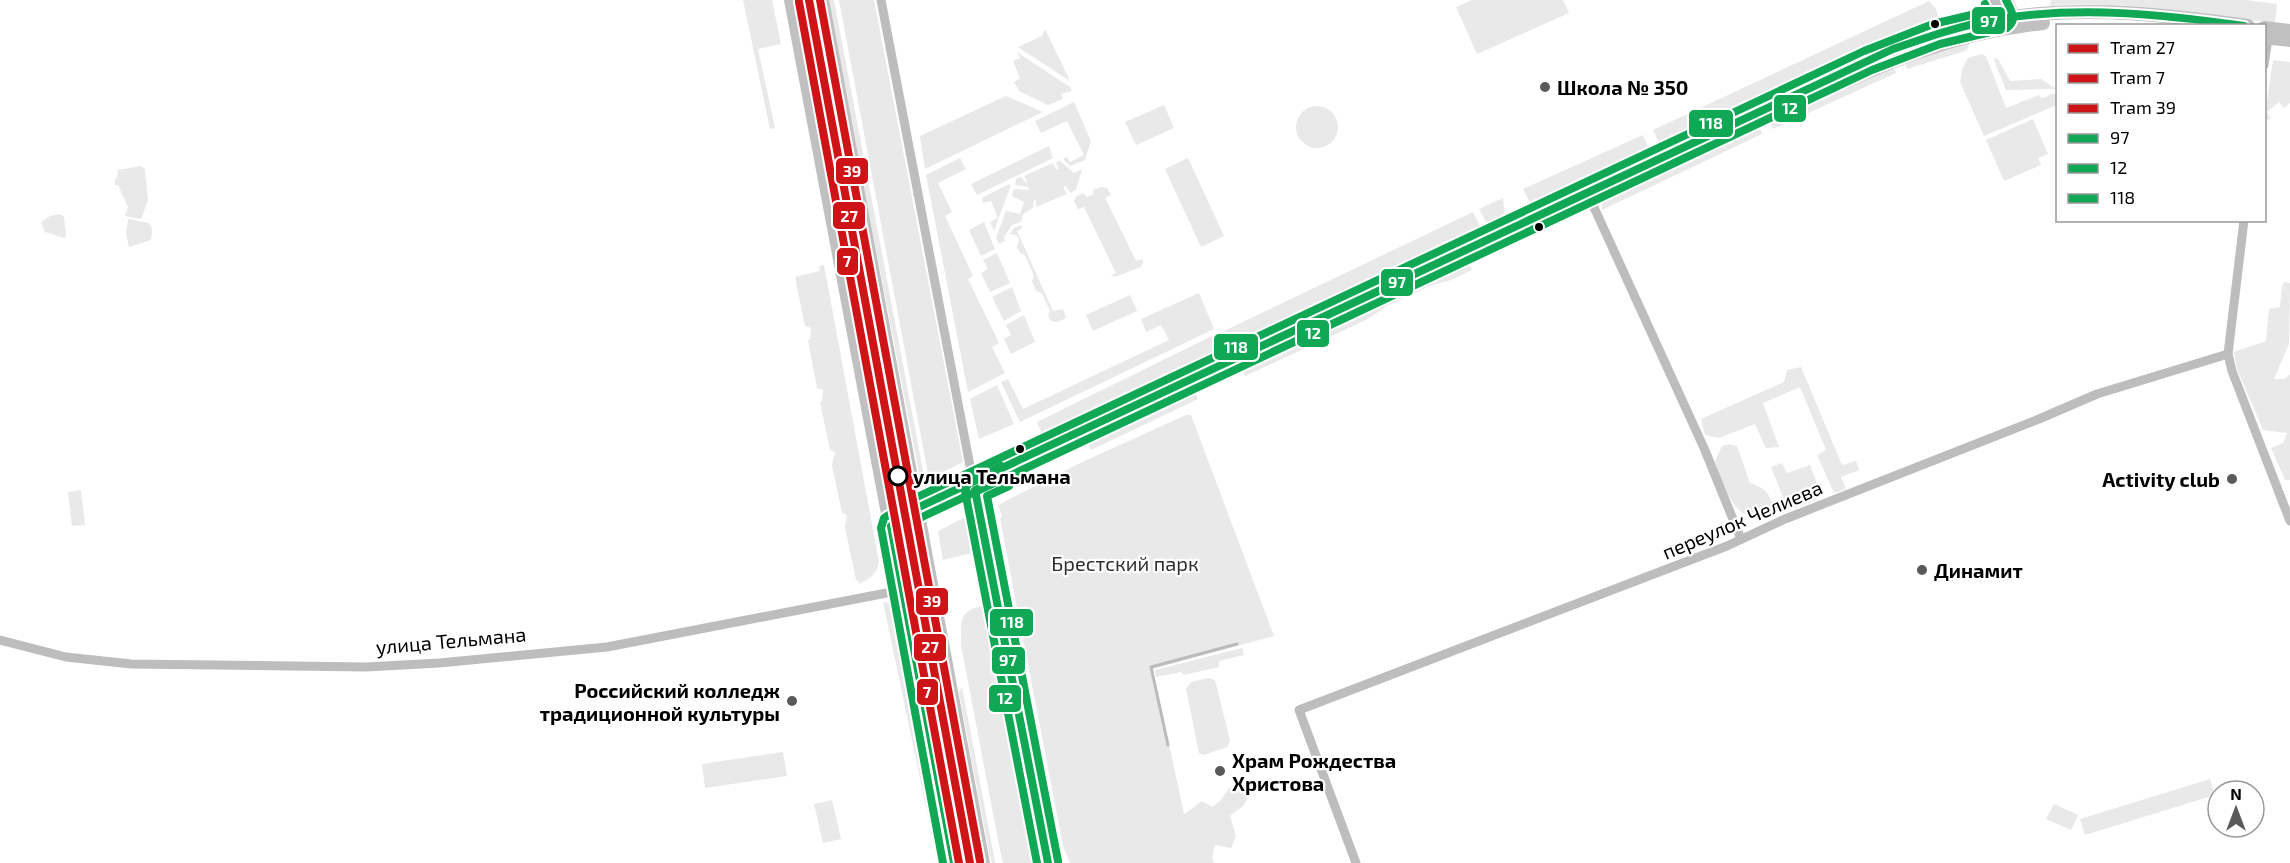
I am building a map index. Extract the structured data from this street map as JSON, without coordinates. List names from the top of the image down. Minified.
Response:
{"streets":{"street":["переулок Челиева","улица Тельмана"]},"parks":["Брестский парк"],"places":["Школа № 350","улица Тельмана","Activity club","Динамит","Российский колледж традиционной культуры","Храм Рождества Христова"],"lines":["tram line 27","tram line 39","transit line 12","tram line 7","transit line 118","transit line 97"],"legend":["Tram 27","Tram 7","Tram 39","97","12","118"],"north":"top"}
